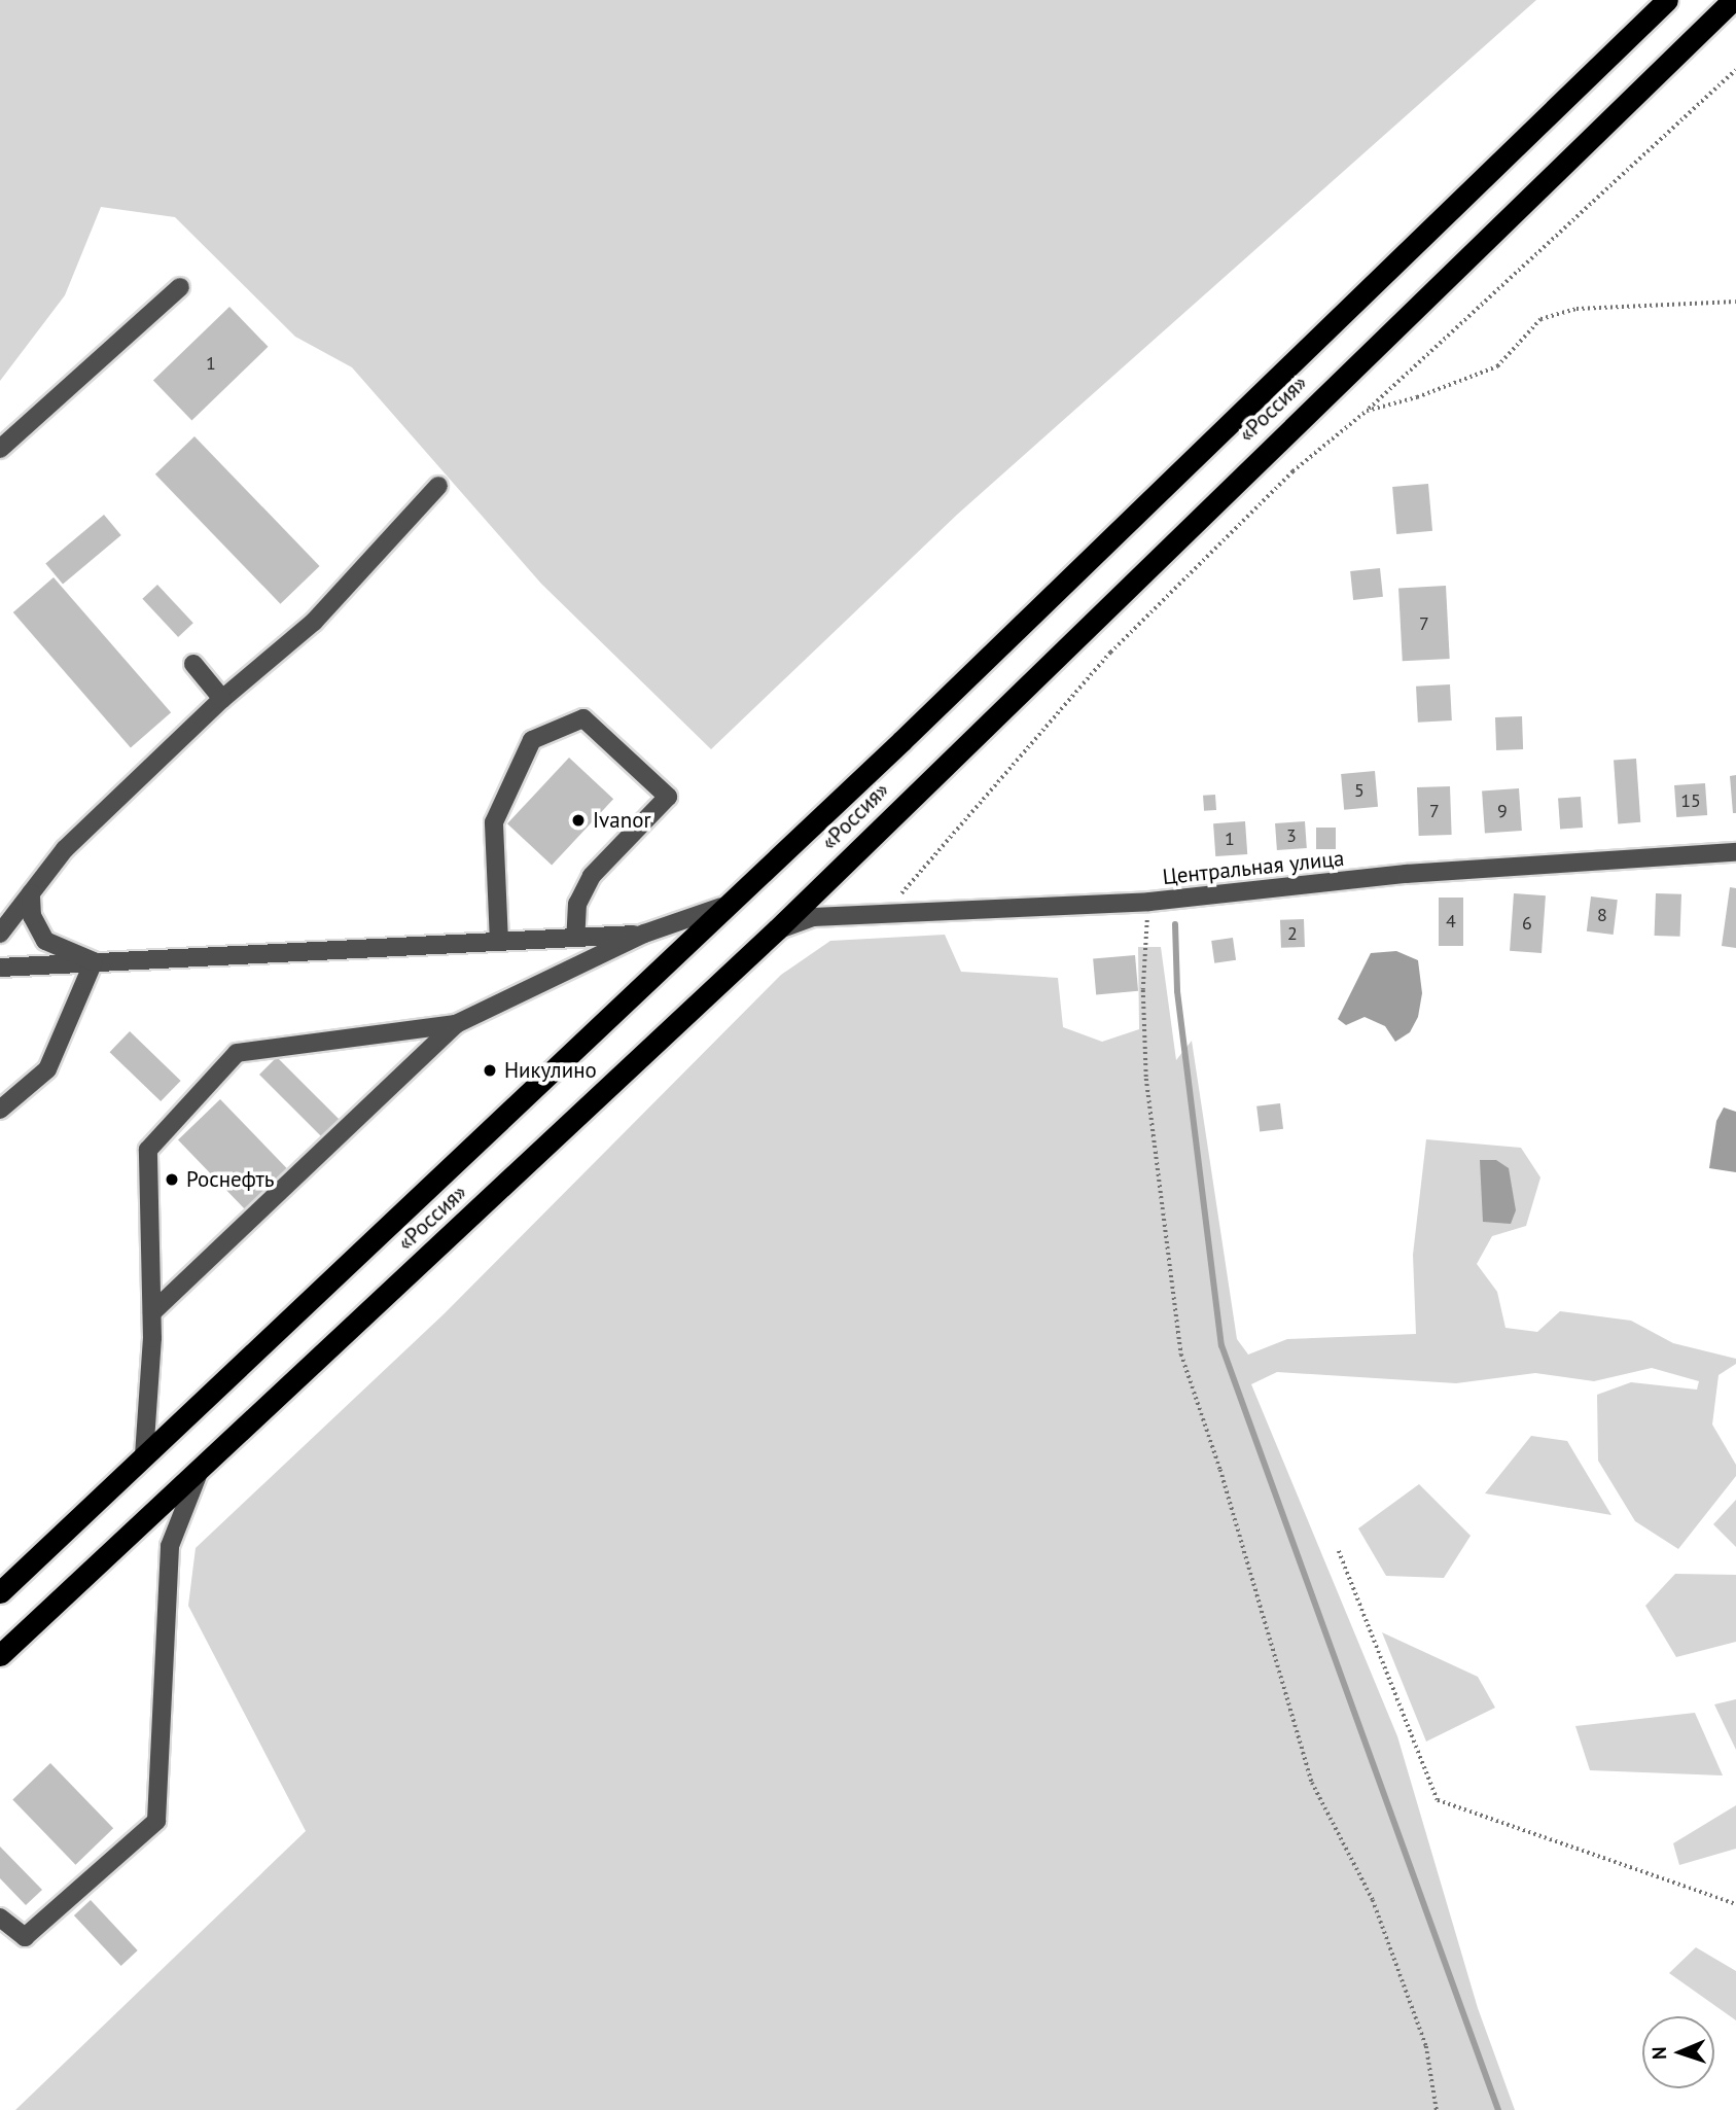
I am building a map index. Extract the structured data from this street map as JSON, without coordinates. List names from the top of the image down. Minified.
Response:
{"streets":{"highway":["«Россия»"],"street":["Центральная улица"]},"crossings":[["«Россия»","Центральная улица"]],"places":["Ivanor","Никулино","Роснефть"],"house_numbers":["1","7","5","15","7","9","3","1","8","4","6","2"],"north":"left"}
